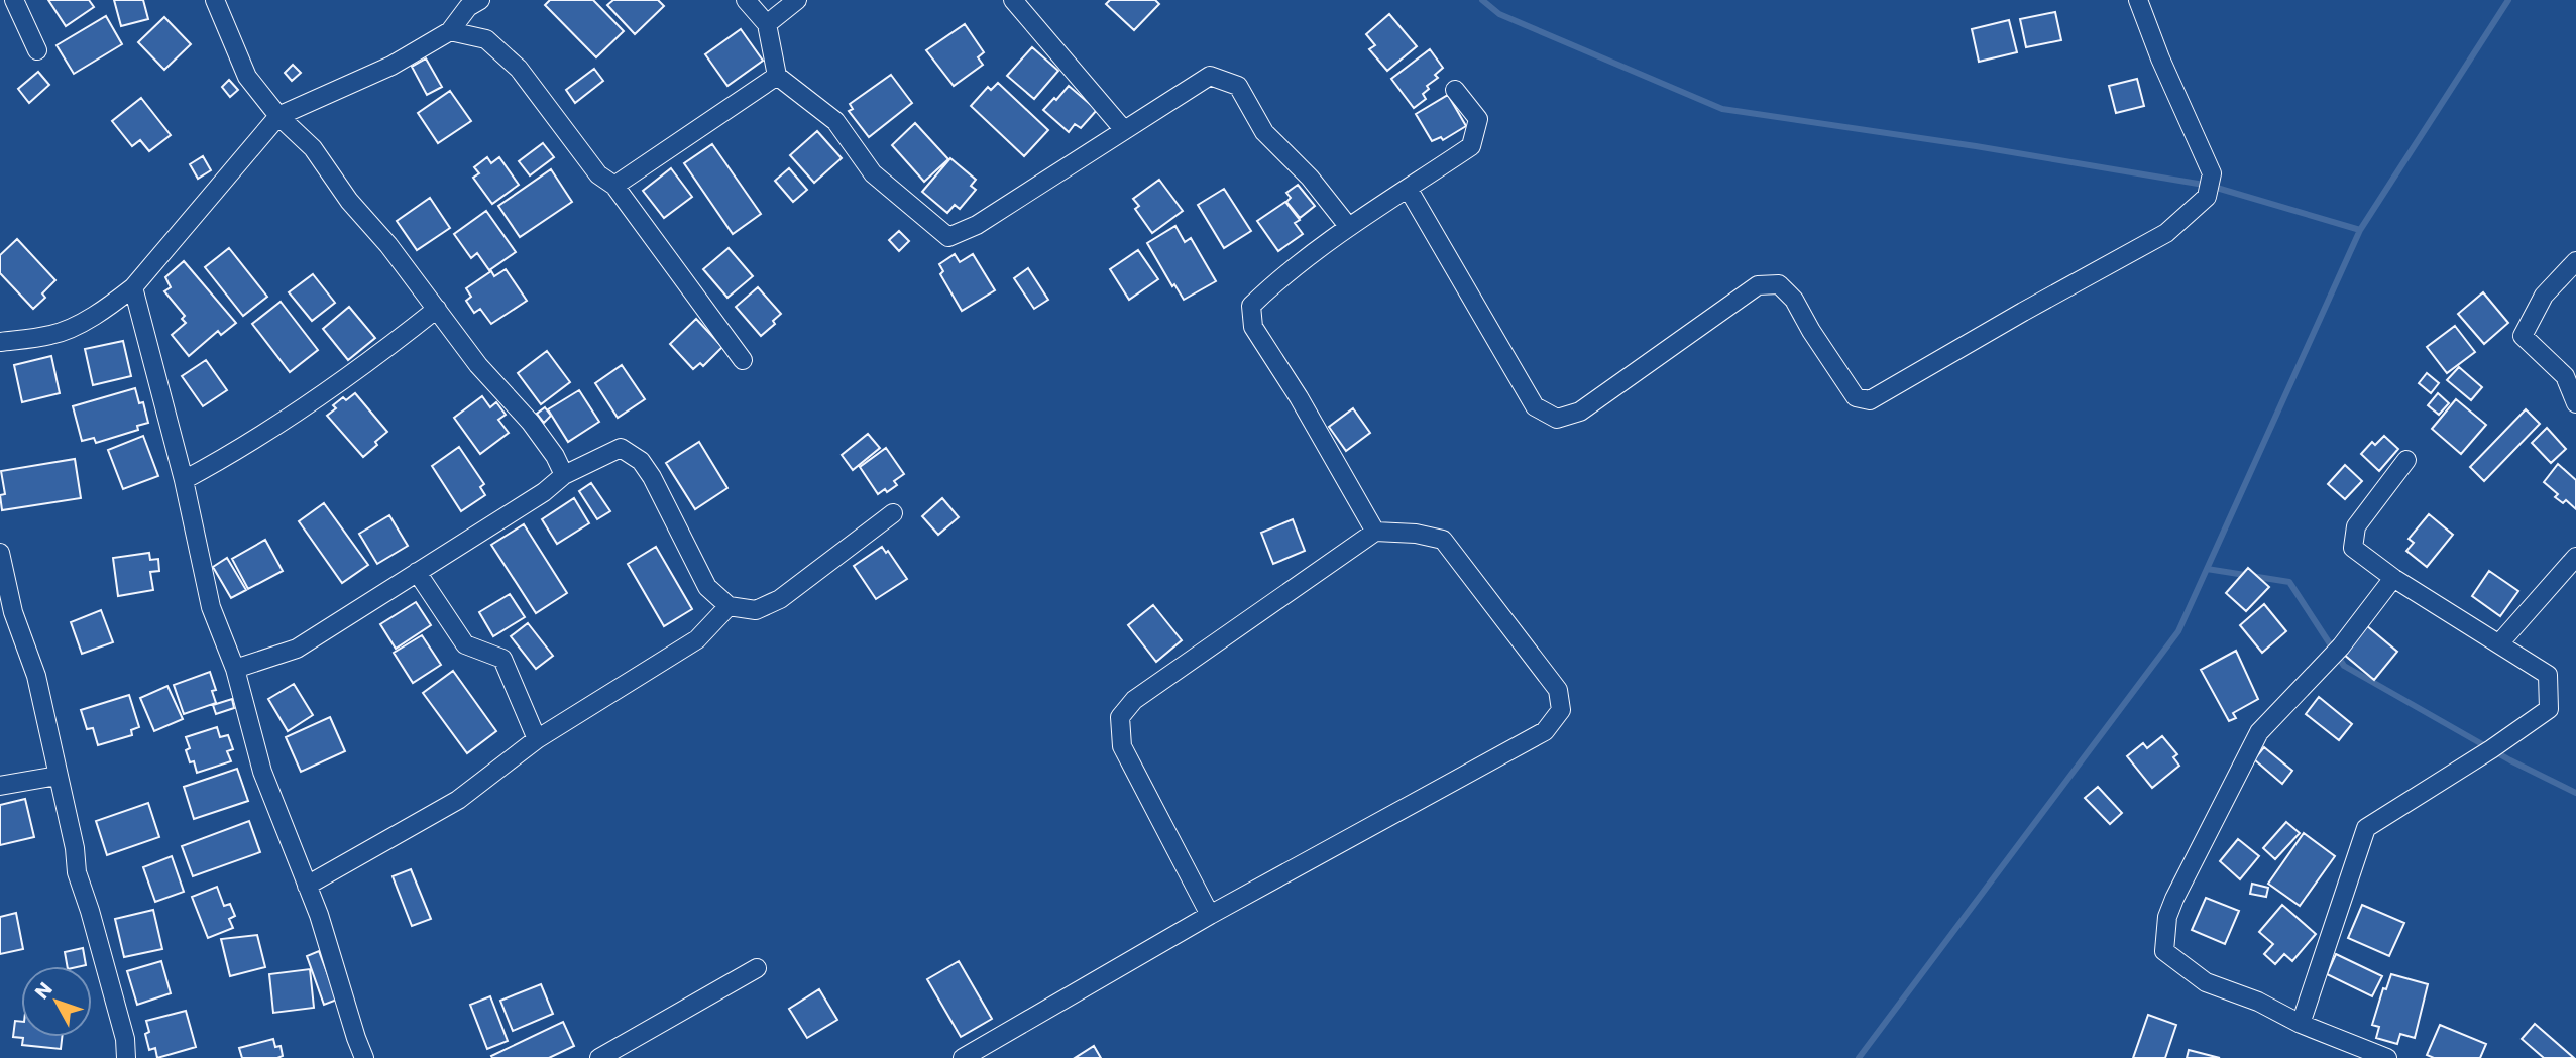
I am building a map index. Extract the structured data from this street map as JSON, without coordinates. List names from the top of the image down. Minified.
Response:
{"north":"top left"}
